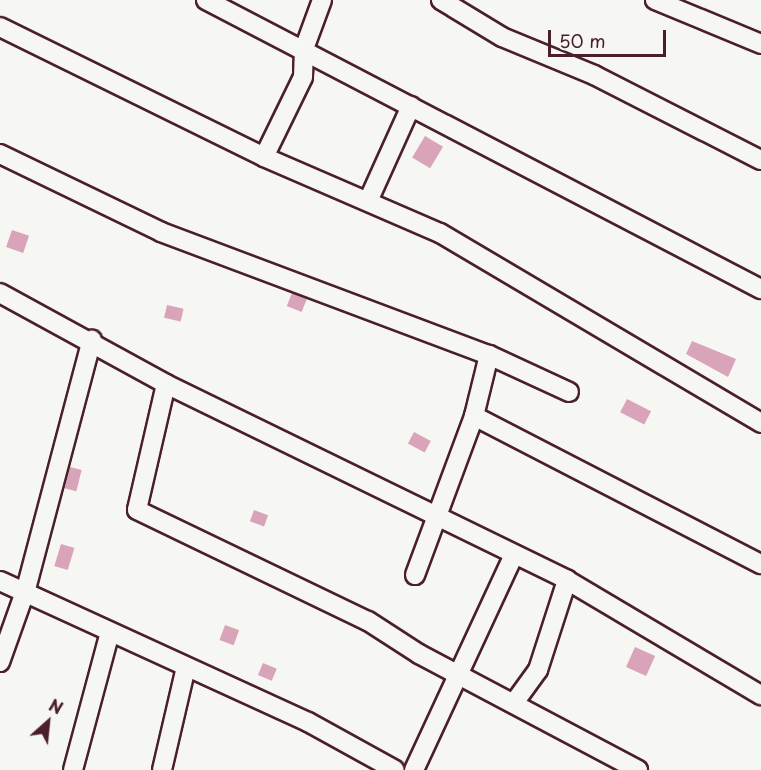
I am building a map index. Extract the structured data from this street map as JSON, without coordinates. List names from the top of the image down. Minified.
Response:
{"scale_bar":"50 m","north":"top right"}
